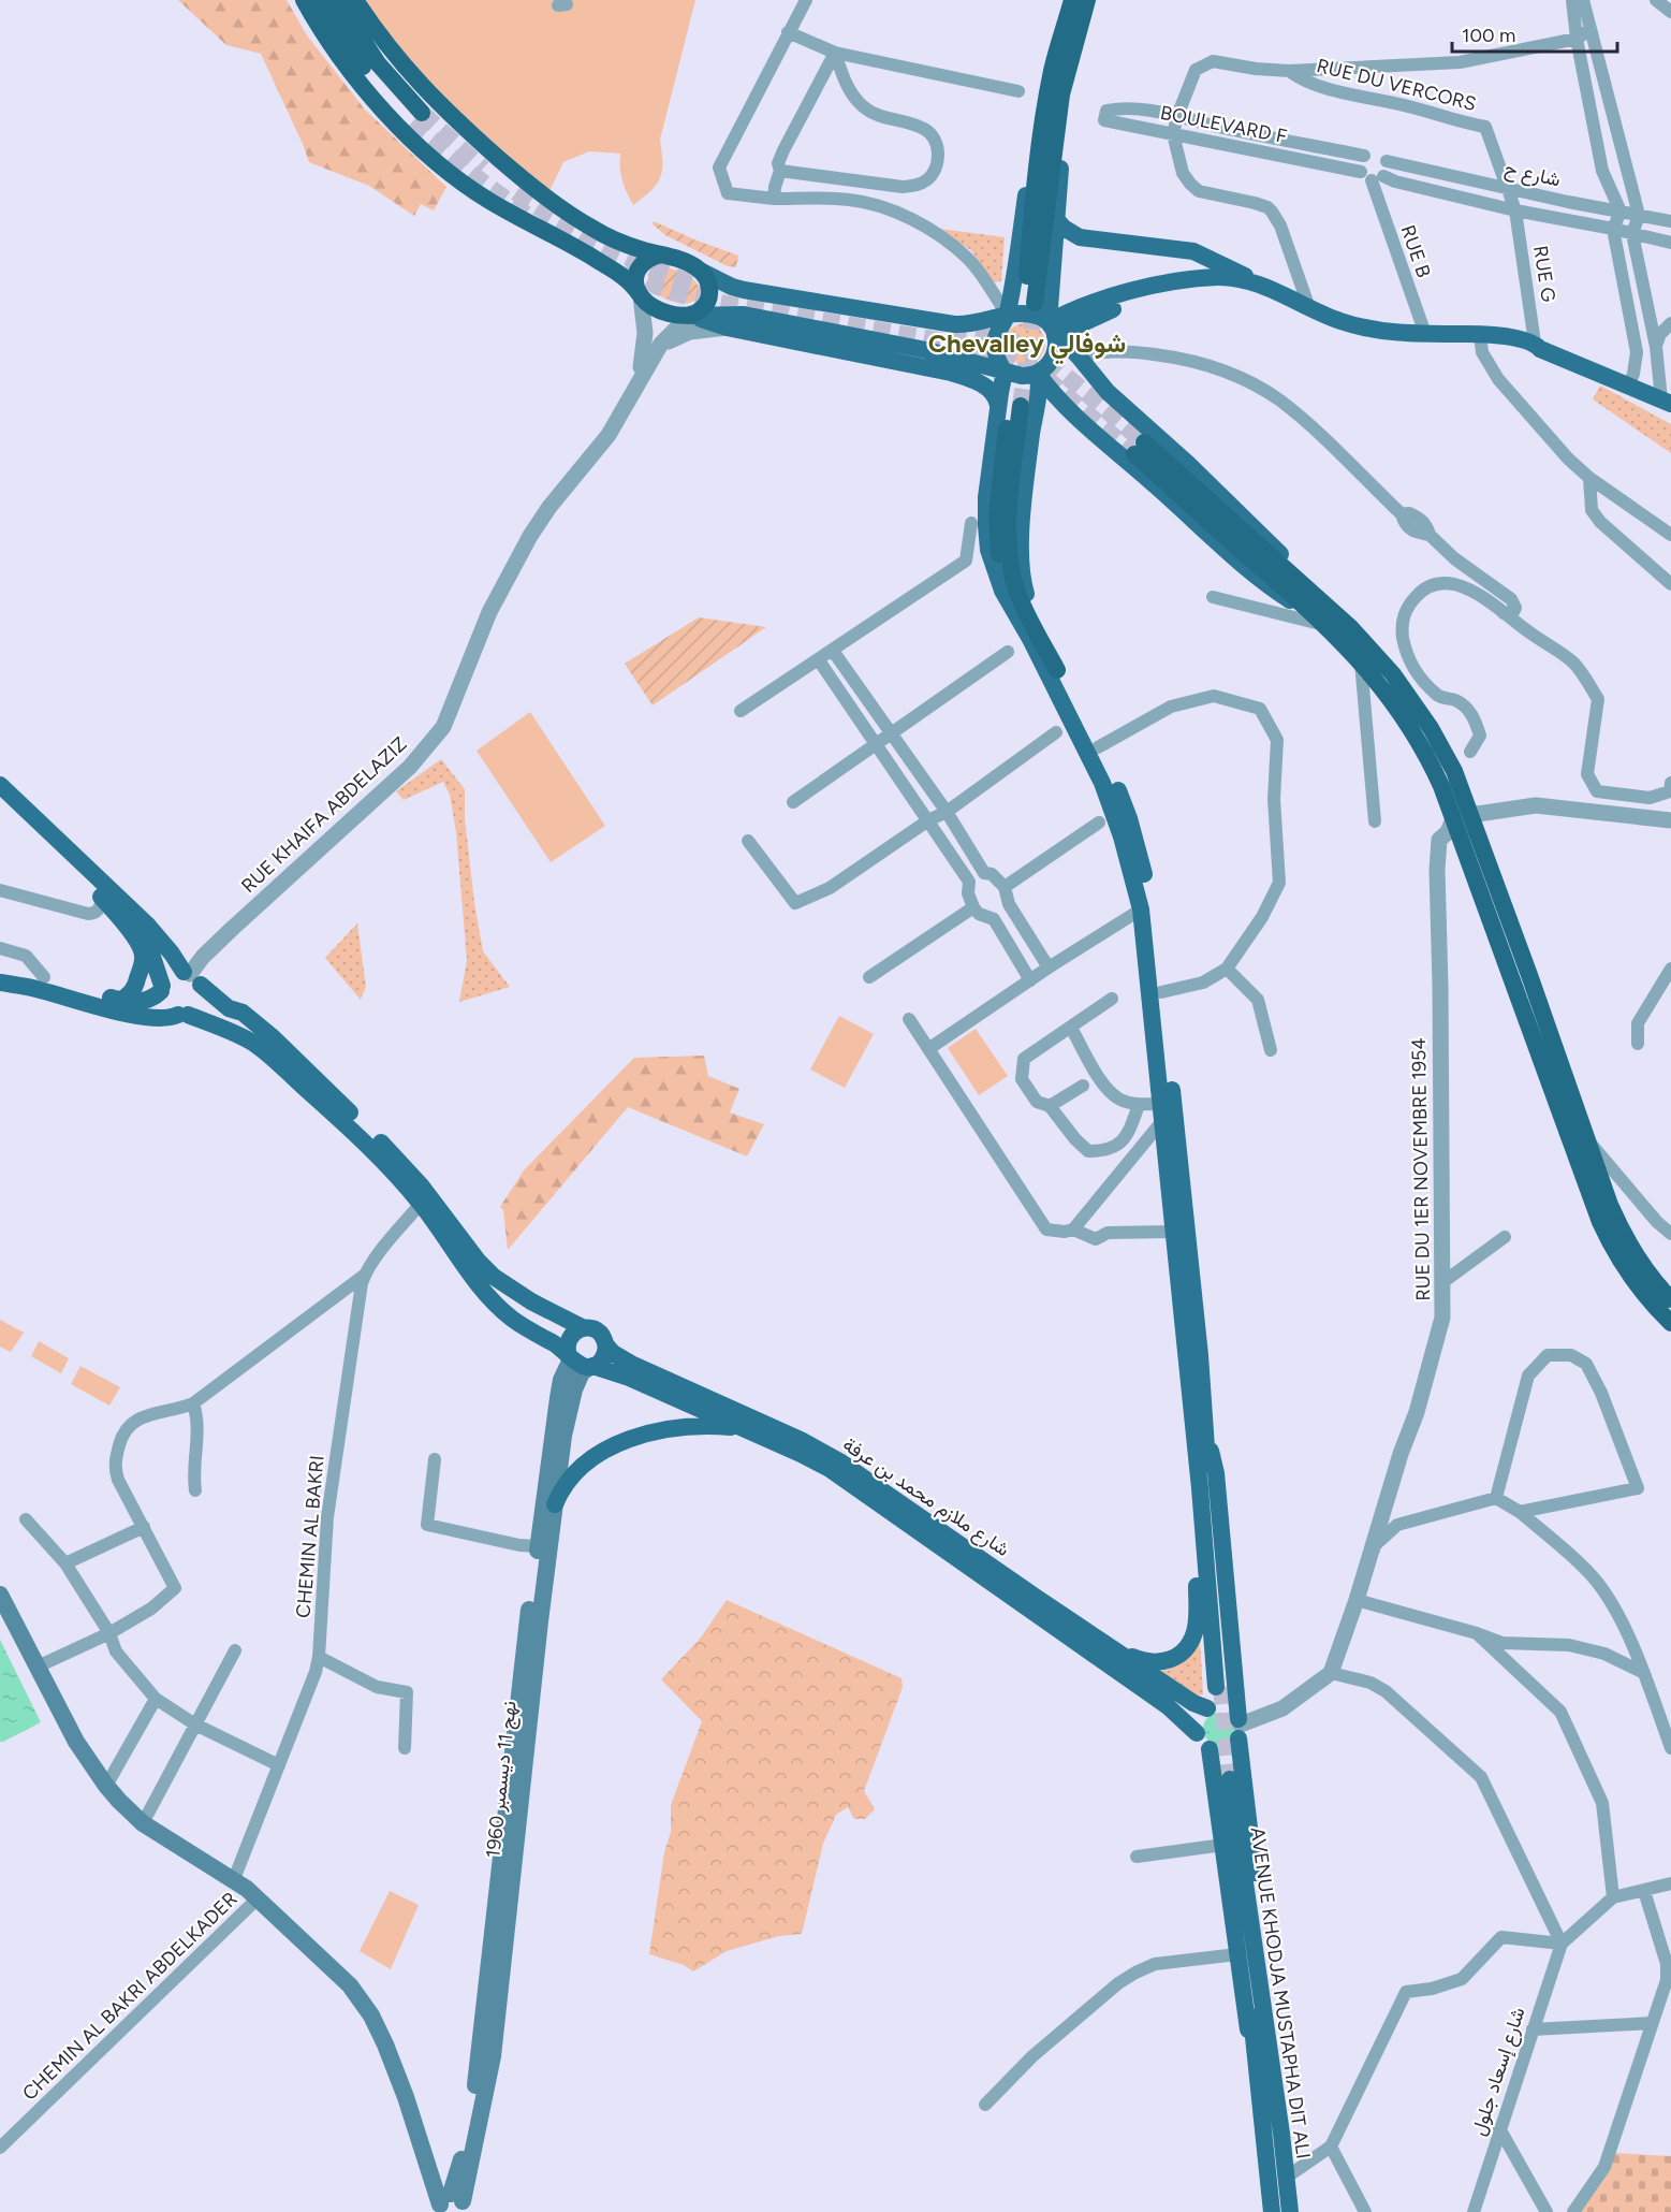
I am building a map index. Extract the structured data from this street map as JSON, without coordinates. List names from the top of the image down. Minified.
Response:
{"streets":{"main road":["شارع ملازم محمد بن عرفة","نهج 11 ديسمبر 1960","AVENUE KHODJA MUSTAPHA DIT ALI"],"street":["RUE DU VERCORS","BOULEVARD F","شارع ح","RUE B","RUE G","RUE KHAIFA ABDELAZIZ","RUE DU 1ER NOVEMBRE 1954","CHEMIN AL BAKRI","CHEMIN AL BAKRI ABDELKADER","شارع إسعاد جلول"]},"crossings":[["RUE DU VERCORS","BOULEVARD F"],["RUE DU VERCORS","شارع ح"],["RUE DU VERCORS","RUE G"],["BOULEVARD F","شارع ح"],["BOULEVARD F","RUE B"],["BOULEVARD F","RUE G"],["شارع ح","RUE B"],["شارع ملازم محمد بن عرفة","نهج 11 ديسمبر 1960"]],"districts":["Chevalley شوفالي"],"scale_bar":"100 m"}
